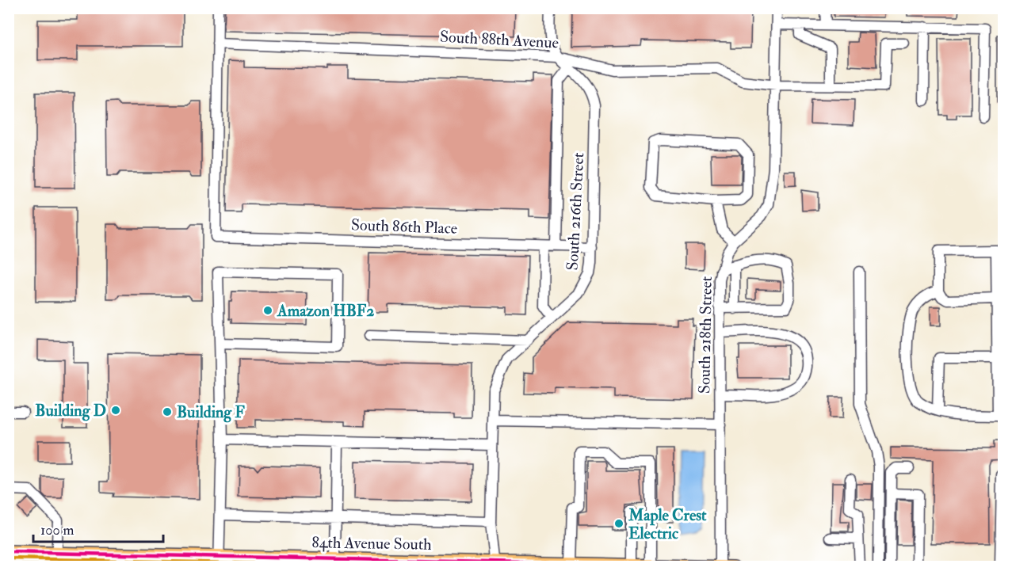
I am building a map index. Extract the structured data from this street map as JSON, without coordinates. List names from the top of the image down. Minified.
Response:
{"streets":{"main road":["84th Avenue South"],"street":["South 88th Avenue","South 216th Street","South 86th Place","South 218th Street"]},"crossings":[["South 88th Avenue","South 216th Street"],["South 88th Avenue","South 86th Place"],["South 88th Avenue","South 218th Street"],["South 216th Street","South 86th Place"],["South 216th Street","84th Avenue South"],["South 218th Street","84th Avenue South"]],"places":["Amazon HBF2","Building D","Building F","Maple Crest Electric"],"scale_bar":"100 m"}
